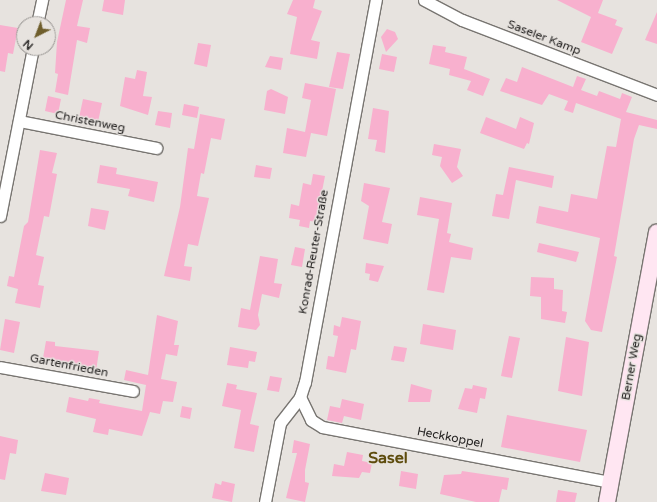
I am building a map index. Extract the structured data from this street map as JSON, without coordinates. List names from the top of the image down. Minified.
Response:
{"streets":{"street":["Saseler Kamp","Christenweg","Konrad-Reuter-Straße","Gartenfrieden","Berner Weg","Heckkoppel"]},"crossings":[["Konrad-Reuter-Straße","Heckkoppel"],["Berner Weg","Heckkoppel"]],"districts":["Sasel"],"north":"bottom left"}
